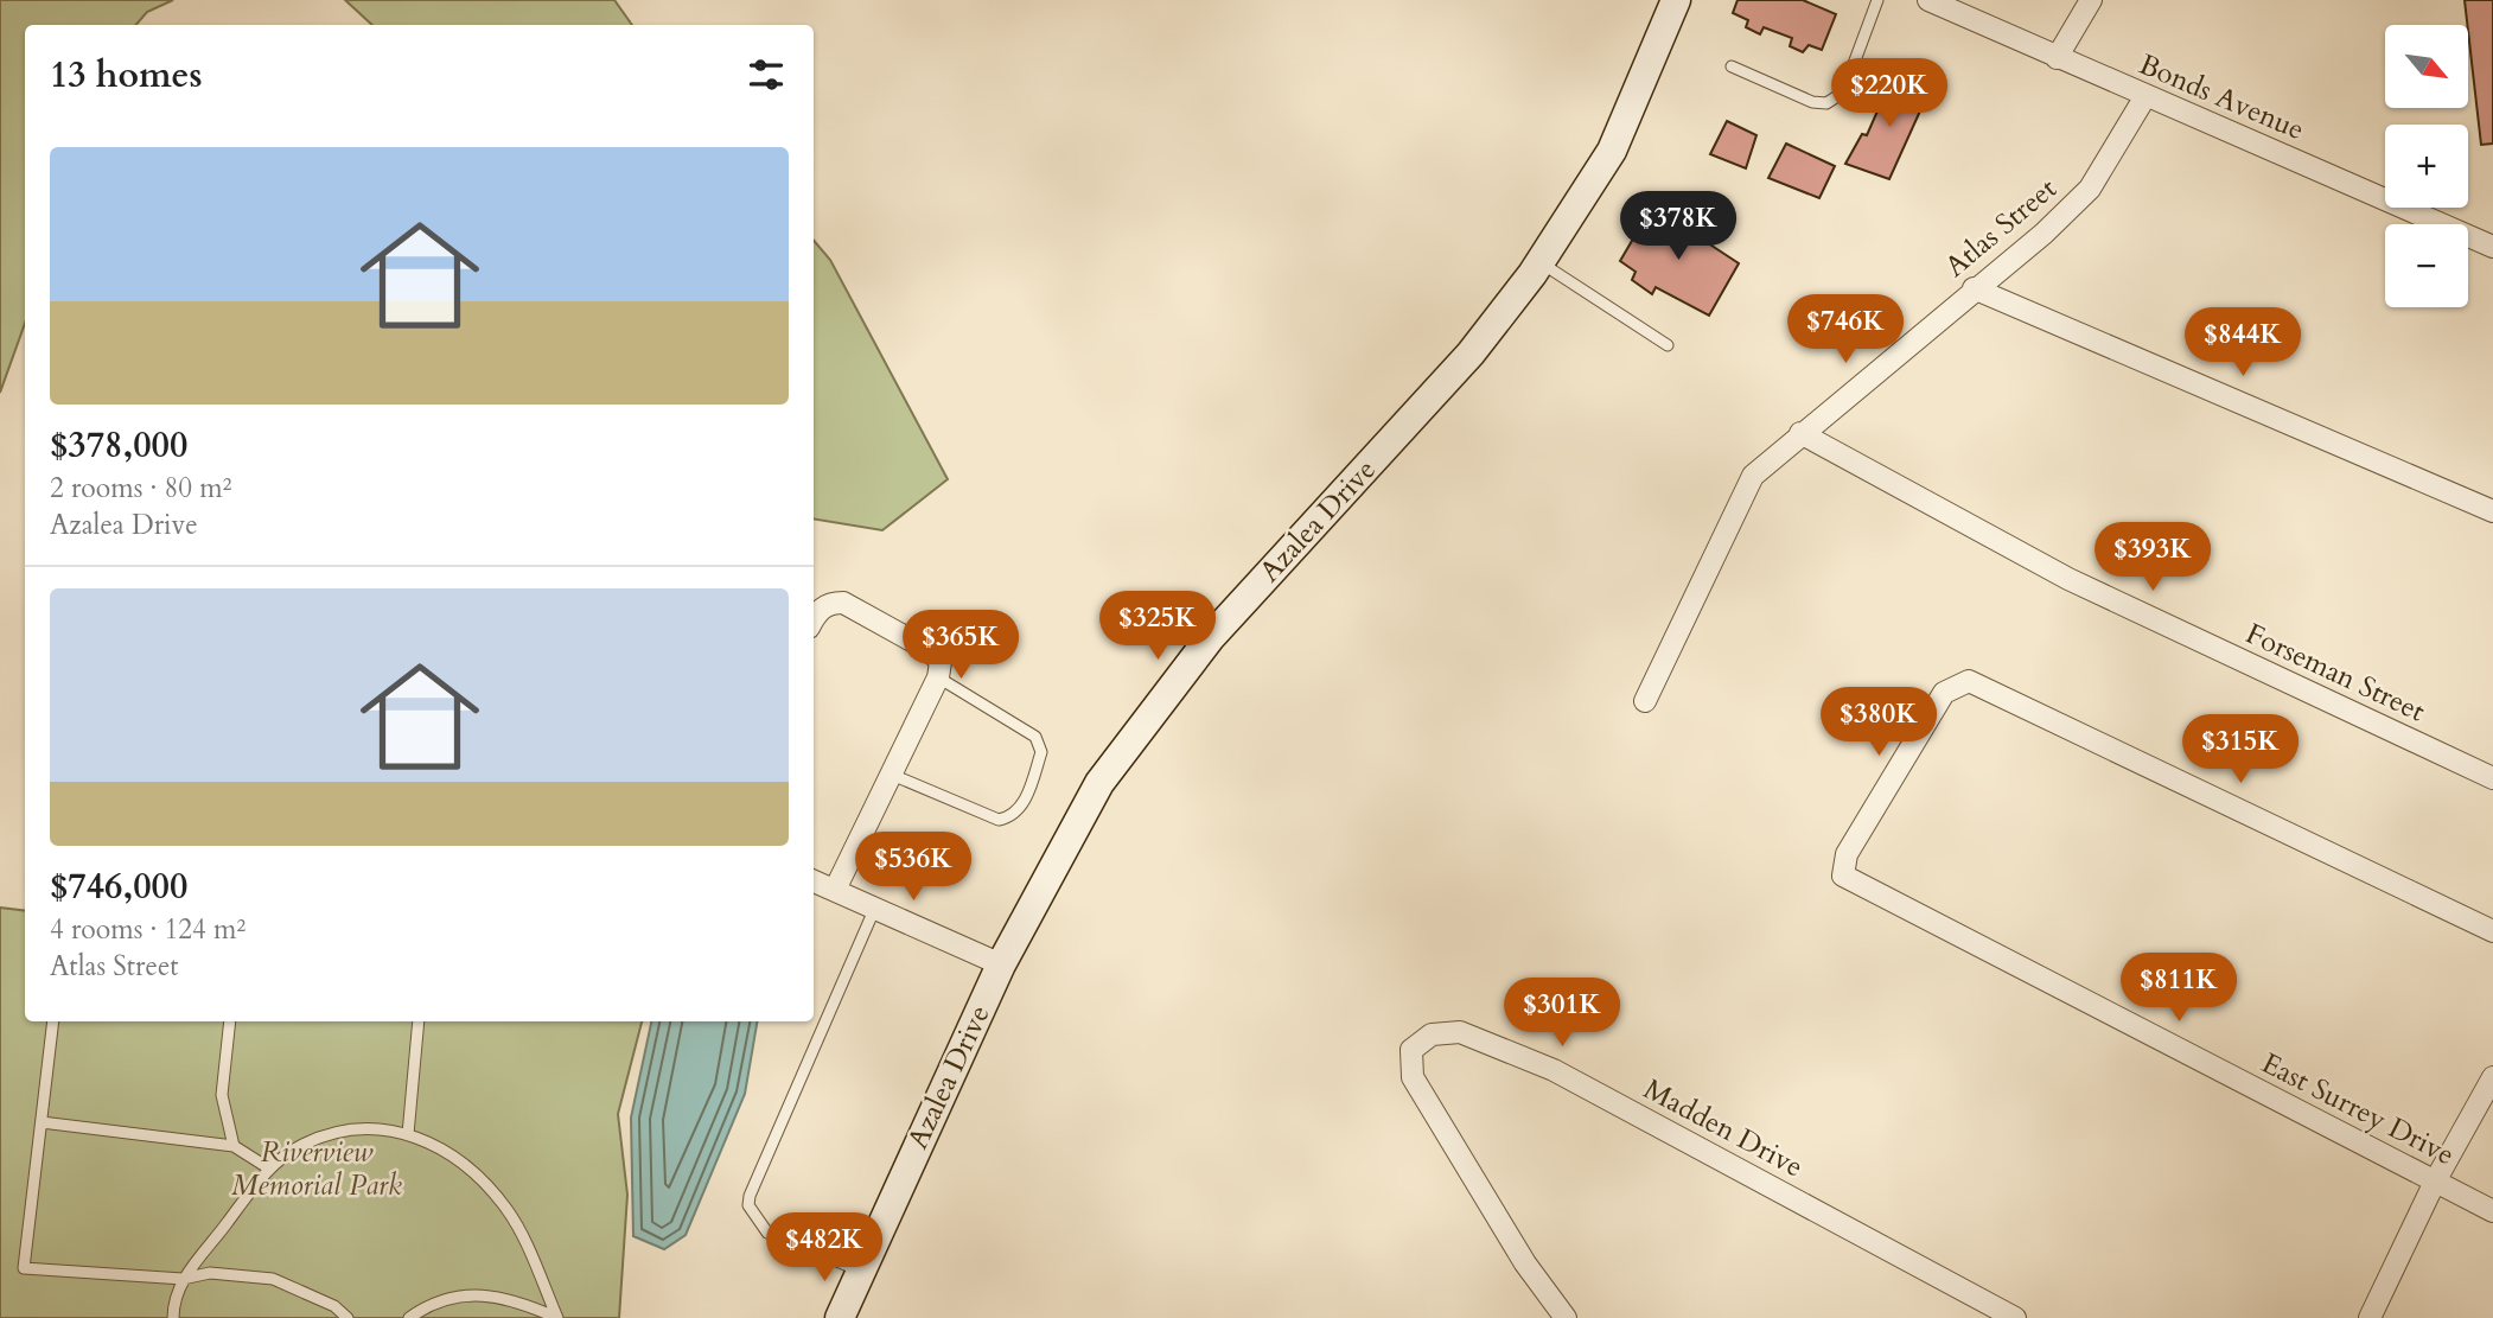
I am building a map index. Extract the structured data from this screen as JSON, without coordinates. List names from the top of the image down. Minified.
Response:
{"streets":{"street":["Bonds Avenue","Atlas Street","Azalea Drive","Forseman Street","East Surrey Drive","Madden Drive"]},"crossings":[["Bonds Avenue","Atlas Street"],["Atlas Street","Forseman Street"]],"parks":["Riverview Memorial Park"],"north":"bottom right","page":{"map_buttons":["+","−"],"heading":"13 homes","price":["$220K","$378K","$746K","$844K","$393K","$325K","$365K","$380K","$315K","$536K","$811K","$301K","$482K"],"list":[{"name":"$378,000","note":"2 rooms · 80 m² · Azalea Drive"},{"name":"$746,000","note":"4 rooms · 124 m² · Atlas Street"}]}}
